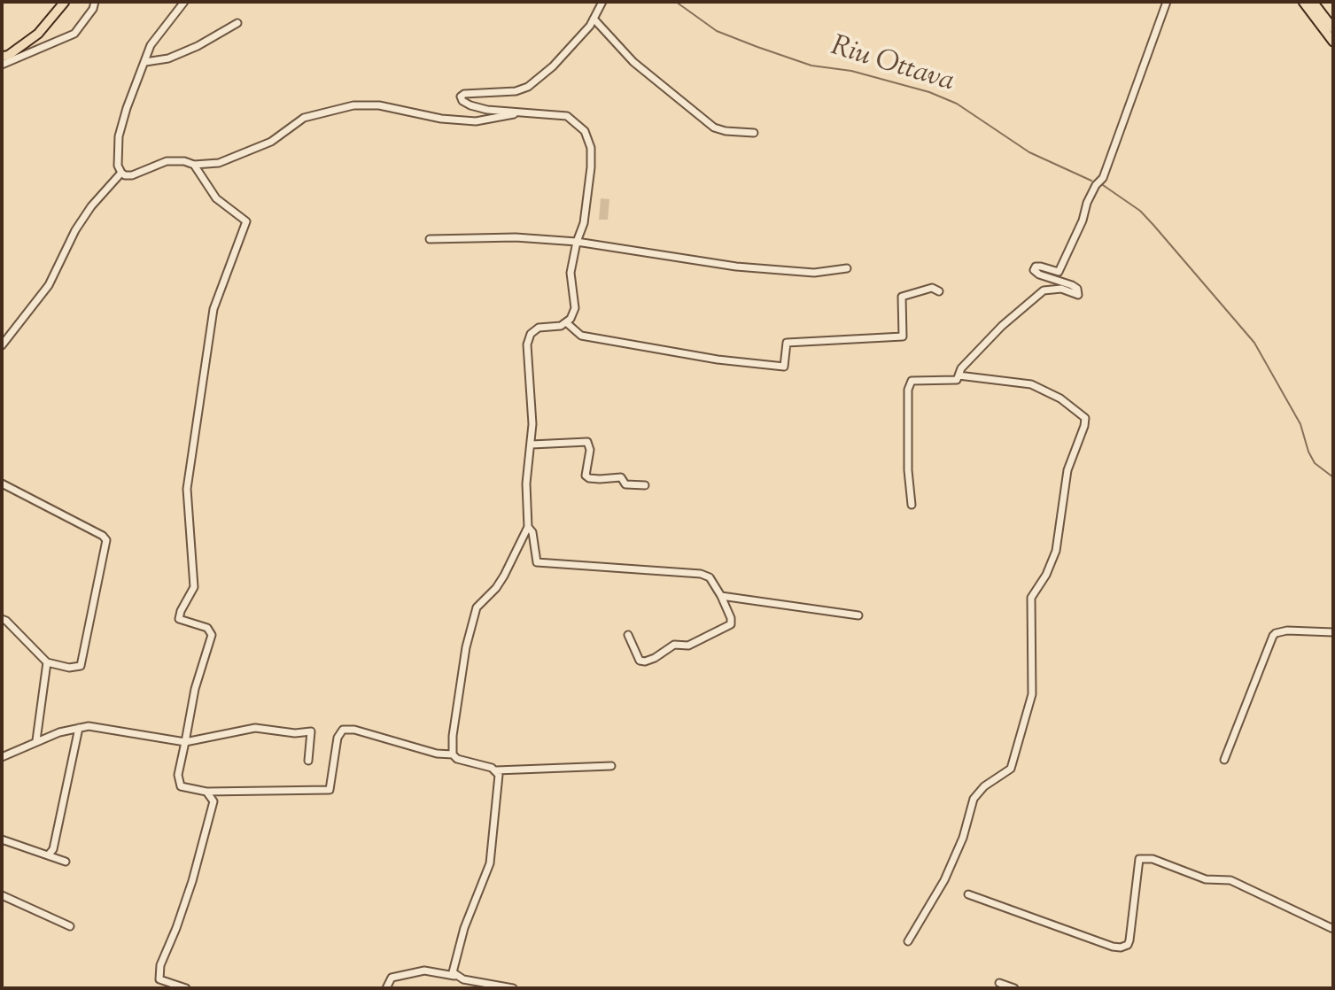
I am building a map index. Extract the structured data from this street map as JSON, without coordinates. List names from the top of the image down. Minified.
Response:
{"water":["Riu Ottava"]}
